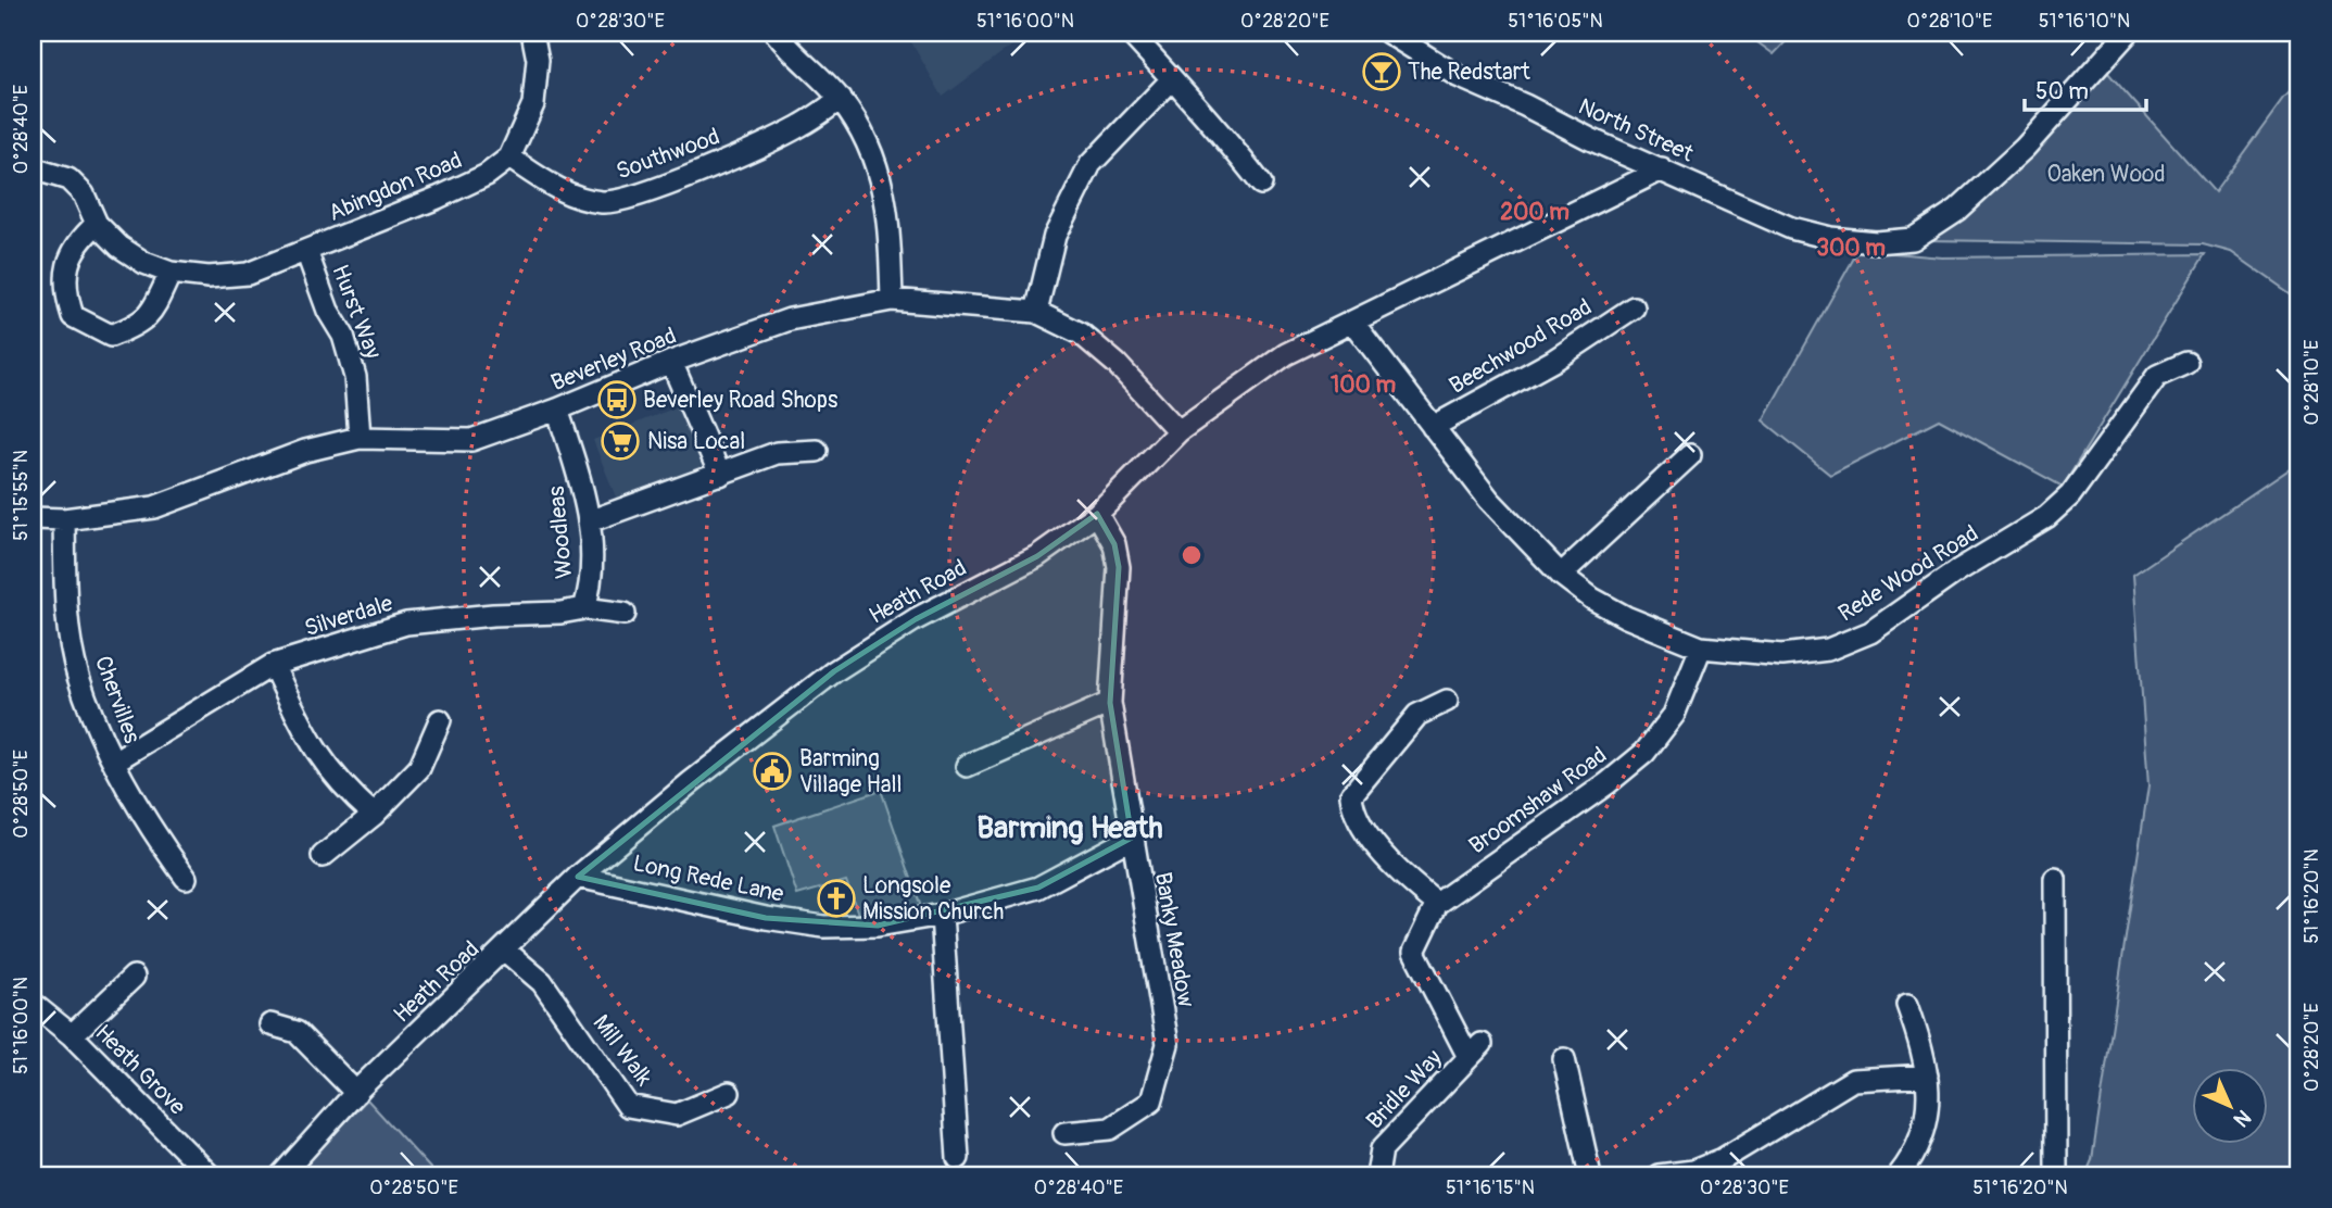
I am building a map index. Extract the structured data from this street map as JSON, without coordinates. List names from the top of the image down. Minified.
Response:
{"streets":{"street":["North Street","Southwood","Abingdon Road","Hurst Way","Beechwood Road","Beverley Road","Woodleas","Rede Wood Road","Heath Road","Silverdale","Chervilles","Broomshaw Road","Long Rede Lane","Banky Meadow","Mill Walk","Heath Grove","Bridle Way"]},"crossings":[["North Street","Heath Road"],["Southwood","Abingdon Road"],["Abingdon Road","Hurst Way"],["Hurst Way","Beverley Road"],["Beechwood Road","Rede Wood Road"],["Beverley Road","Woodleas"],["Beverley Road","Heath Road"],["Beverley Road","Chervilles"],["Woodleas","Silverdale"],["Rede Wood Road","Heath Road"],["Rede Wood Road","Broomshaw Road"],["Heath Road","Long Rede Lane"],["Heath Road","Banky Meadow"],["Heath Road","Mill Walk"],["Silverdale","Chervilles"],["Broomshaw Road","Bridle Way"],["Long Rede Lane","Banky Meadow"]],"districts":["Barming Heath"],"parks":["Oaken Wood"],"places":{"bar":["The Redstart"],"bus stop":["Beverley Road Shops"],"supermarket":["Nisa Local"],"public building":["Barming Village Hall"],"church":["Longsole Mission Church"]},"scale_bar":"50 m","north":"bottom right","coordinates":["0°28'30\"E","51°16'00\"N","0°28'20\"E","51°16'05\"N","0°28'10\"E","51°16'10\"N","0°28'40\"E","51°15'55\"N","0°28'50\"E","51°16'20\"N","51°16'15\"N"],"rings":["200 m","300 m","100 m"]}
